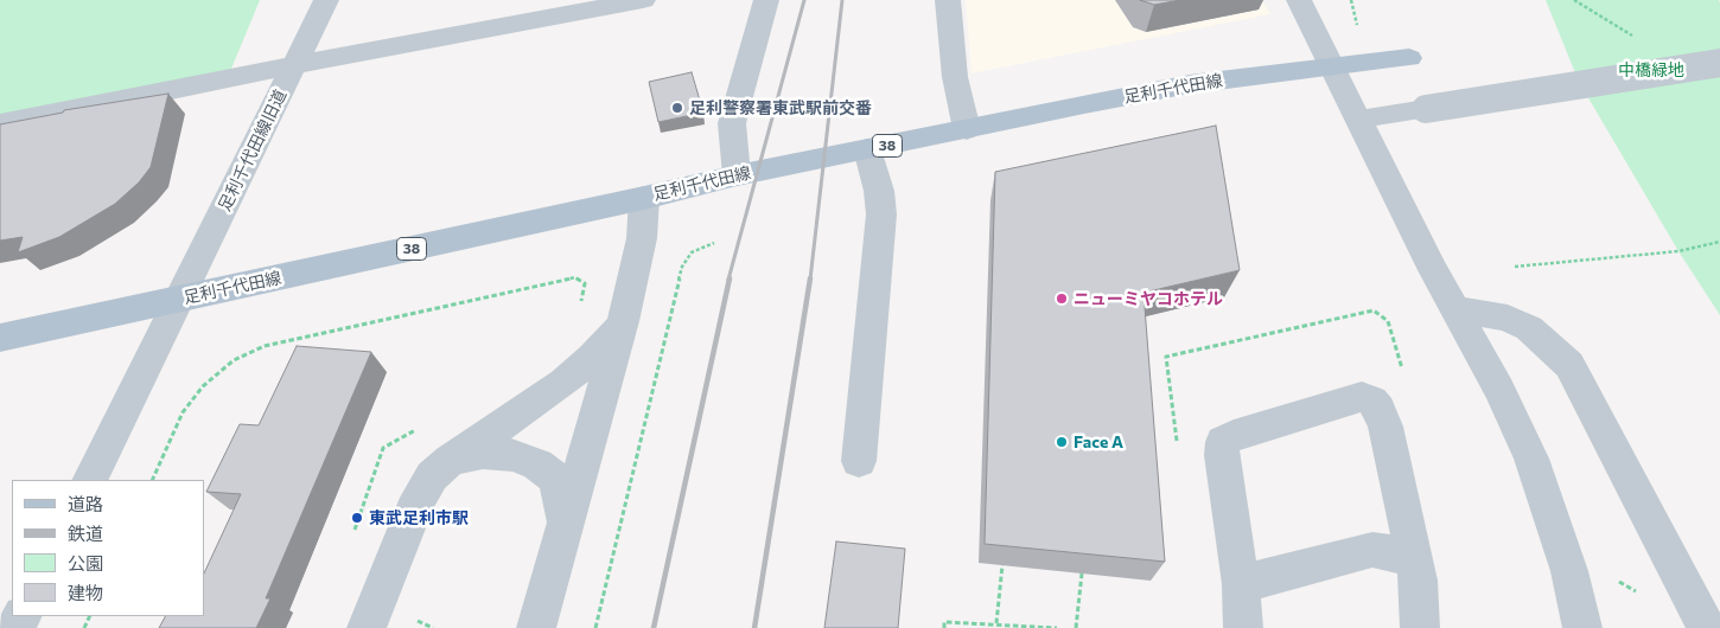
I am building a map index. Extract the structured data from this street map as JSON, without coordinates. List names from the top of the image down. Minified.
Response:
{"streets":{"main road":["足利千代田線","38"],"street":["足利千代田線旧道"]},"crossings":[["足利千代田線","足利千代田線旧道"]],"parks":["中橋緑地"],"places":["足利警察署東武駅前交番","ニューミヤコホテル","Face A","東武足利市駅"],"legend":["道路","鉄道","公園","建物"]}
